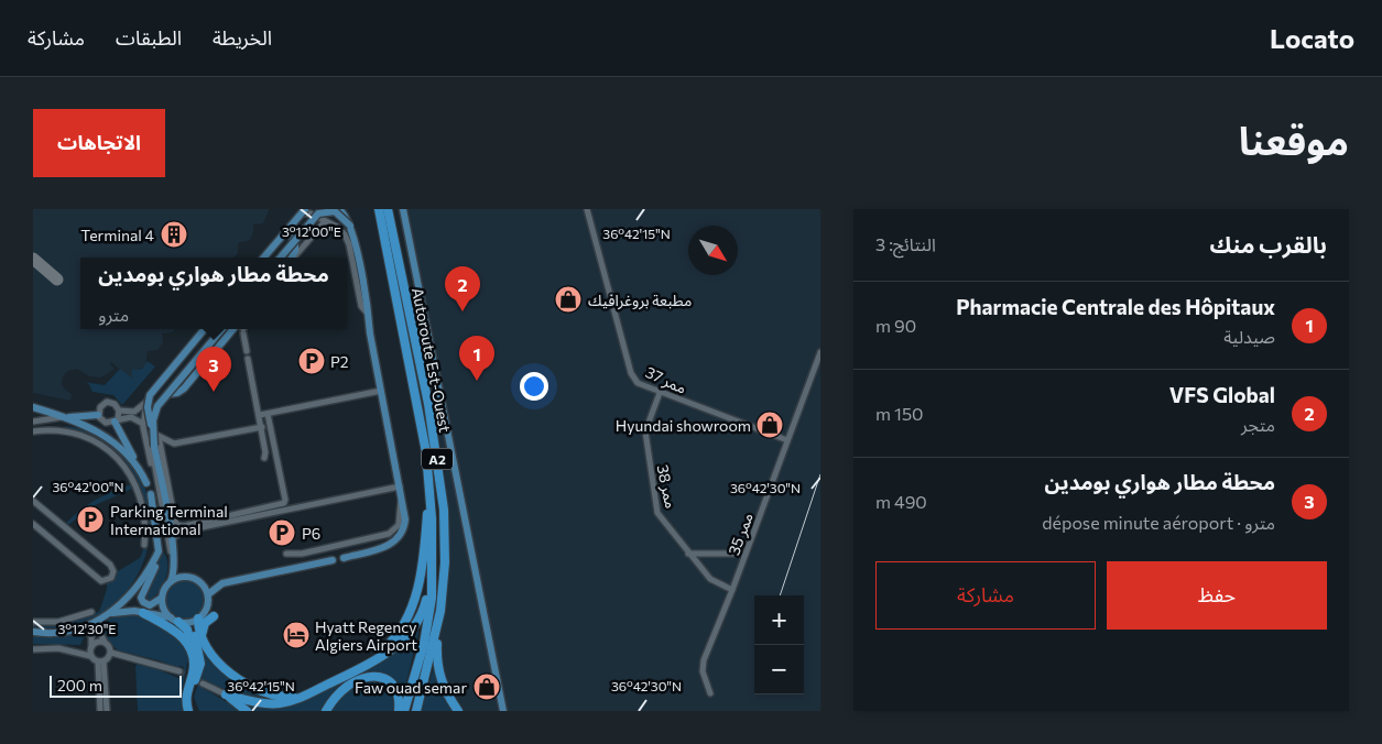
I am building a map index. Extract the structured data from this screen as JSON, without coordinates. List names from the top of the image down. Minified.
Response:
{"streets":{"highway":["Autoroute Est-Ouest","A2"],"street":["ممر 37","ممر 38","ممر 35"]},"crossings":[["ممر 37","ممر 38"],["ممر 37","ممر 35"],["ممر 38","ممر 35"]],"places":{"building":["Terminal 4"],"shop":["مطبعة بروغرافيك","Hyundai showroom","Faw ouad semar"],"parking":["P2","Parking Terminal International","P6"],"hotel":["Hyatt Regency Algiers Airport"]},"scale_bar":"200 m","north":"bottom right","page":{"header":"Locato","nav":["الخريطة","الطبقات","مشاركة"],"title":"موقعنا","buttons":["الاتجاهات",["حفظ","مشاركة"]],"heading":["بالقرب منك","النتائج: 3"],"popup":["محطة مطار هواري بومدين","مترو"],"pins":["2","1","3"],"list":[{"mark":"1","name":"Pharmacie Centrale des Hôpitaux","note":"صيدلية","value":"90 m"},{"mark":"2","name":"VFS Global","note":"متجر","value":"150 m"},{"mark":"3","name":"محطة مطار هواري بومدين","note":"مترو · dépose minute aéroport","value":"490 m"}],"map_buttons":["+","−"],"scale":"200 m"},"coordinates":["3°12'00\"E","36°42'15\"N","36°42'00\"N","36°42'30\"N","3°12'30\"E"]}
